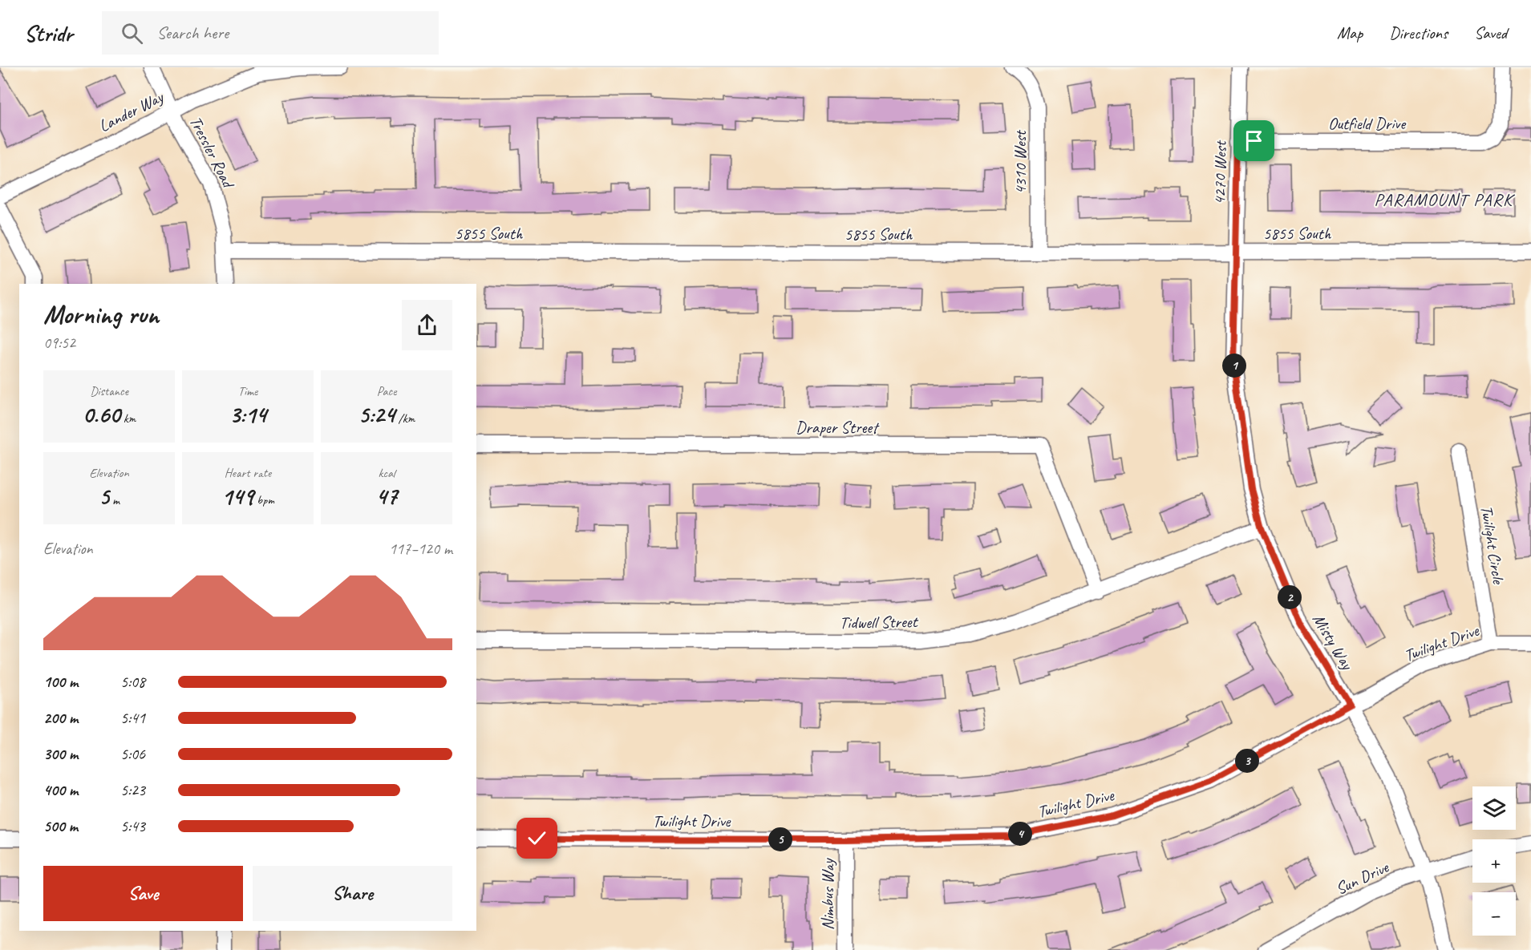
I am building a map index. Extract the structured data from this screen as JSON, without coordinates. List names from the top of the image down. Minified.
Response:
{"streets":{"street":["Lander Way","Outfield Drive","Tressler Road","4310 West","4270 West","5855 South","Draper Street","Twilight Circle","Tidwell Street","Misty Way","Twilight Drive","Sun Drive","Nimbus Way"]},"crossings":[["Lander Way","Tressler Road"],["Outfield Drive","4270 West"],["Tressler Road","5855 South"],["4310 West","5855 South"],["4270 West","5855 South"],["4270 West","Misty Way"],["5855 South","Misty Way"],["Draper Street","Tidwell Street"],["Twilight Circle","Twilight Drive"],["Tidwell Street","Misty Way"],["Misty Way","Twilight Drive"],["Misty Way","Sun Drive"],["Twilight Drive","Nimbus Way"]],"districts":["PARAMOUNT PARK"],"page":{"header":"Stridr","search":"Search here","nav":["Map","Directions","Saved"],"heading":["Morning run","09:52"],"pins":["1","2","3","4","5"],"stats":[["Distance","0.60 km"],["Time","3:14"],["Pace","5:24 /km"],["Elevation","5 m"],["Heart rate","149 bpm"],["kcal","47"]],"chart":["Elevation","117–120 m"],"list":[{"name":"100 m","note":"5:08"},{"name":"200 m","note":"5:41"},{"name":"300 m","note":"5:06"},{"name":"400 m","note":"5:23"},{"name":"500 m","note":"5:43"}],"map_buttons":["+","−"],"buttons":["Save","Share"]}}
